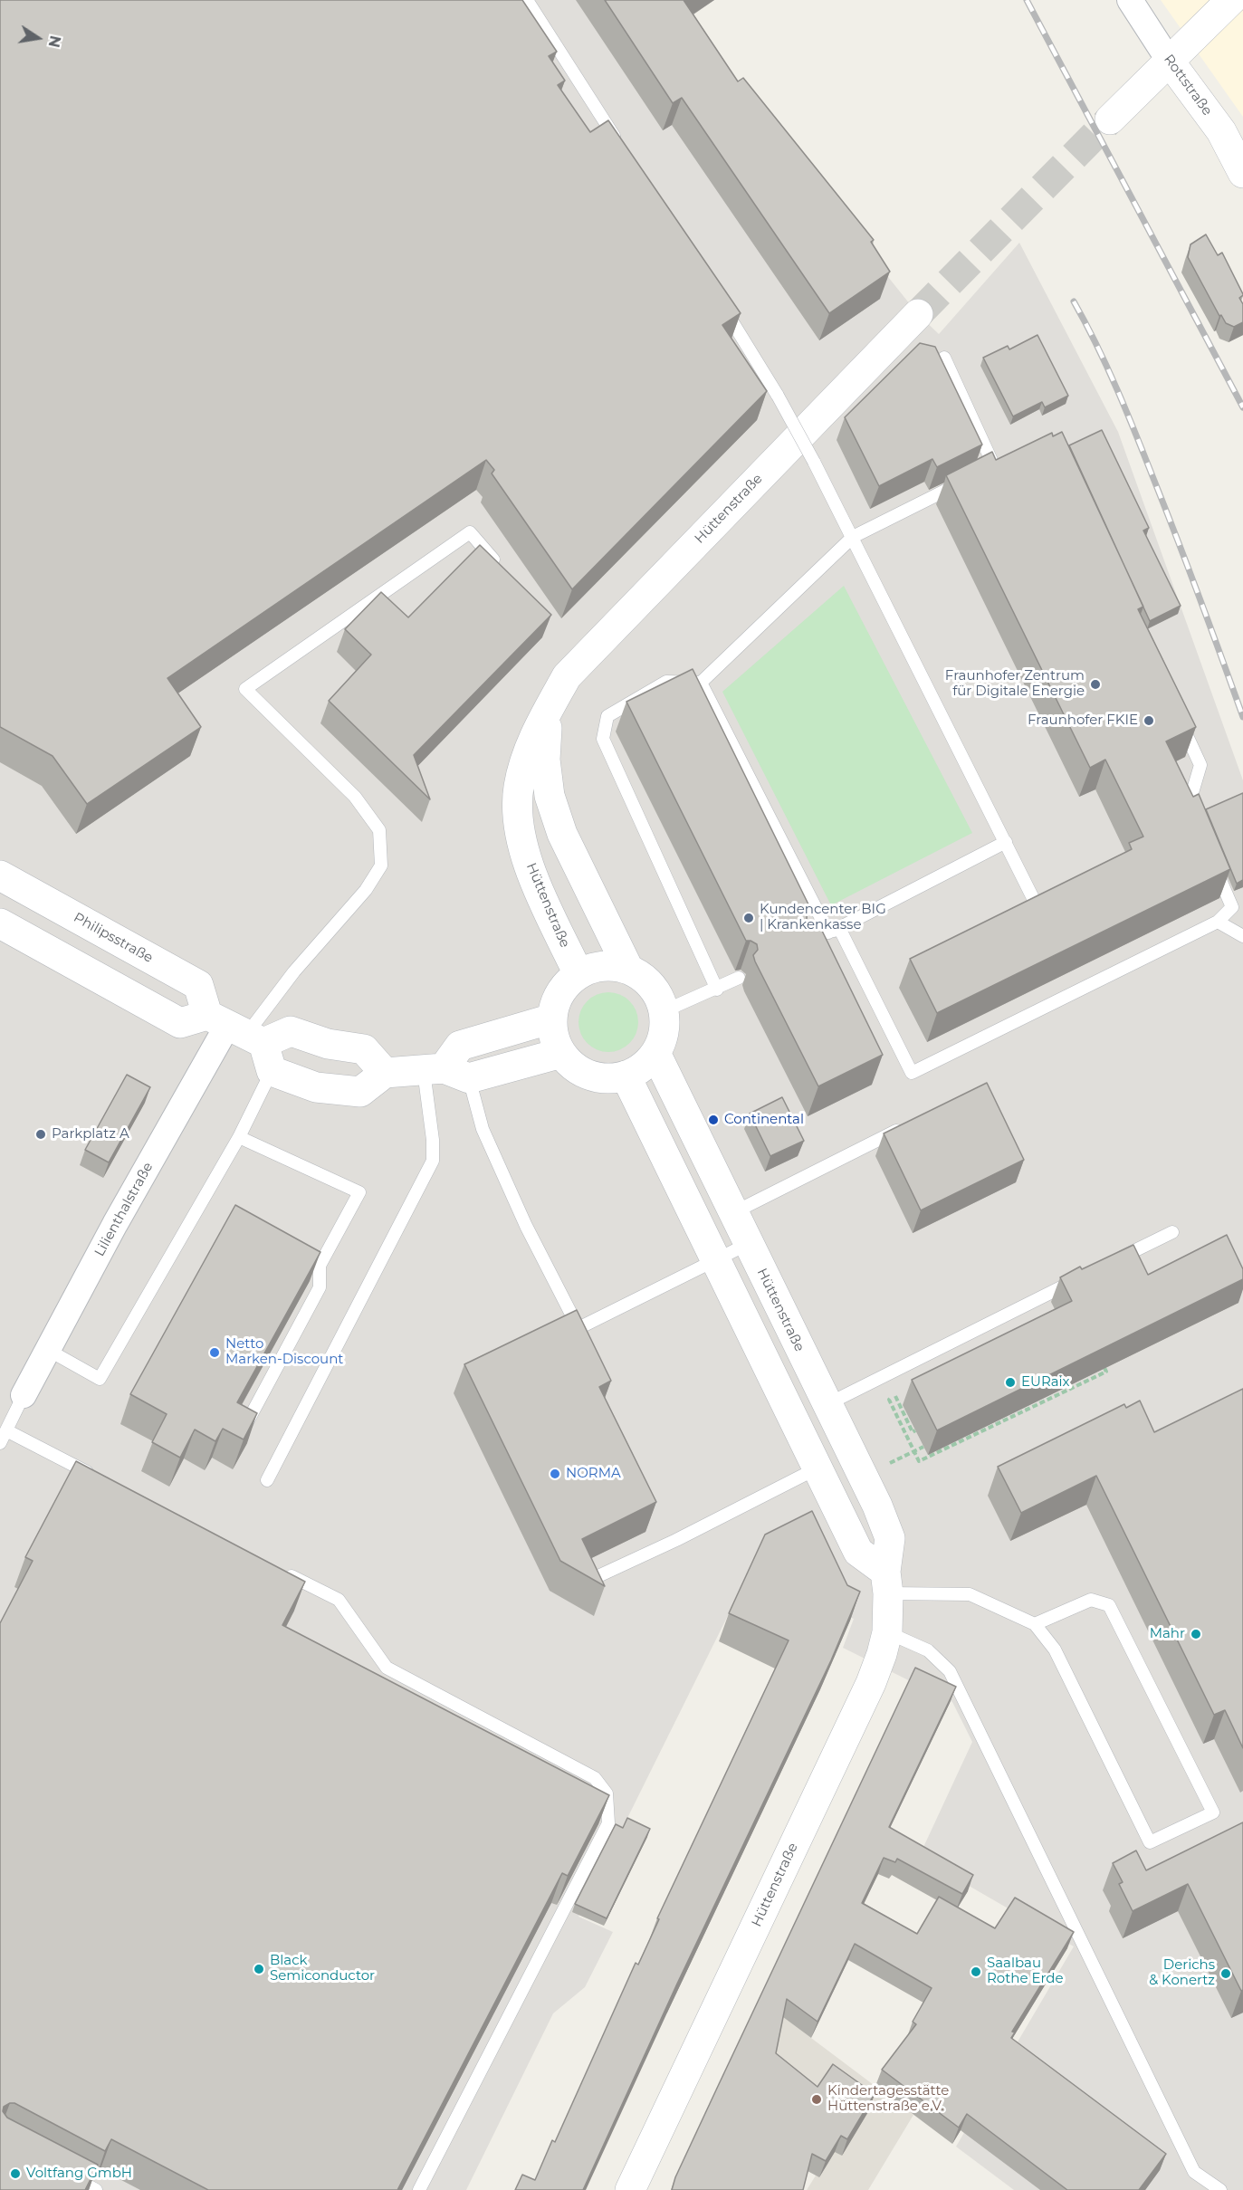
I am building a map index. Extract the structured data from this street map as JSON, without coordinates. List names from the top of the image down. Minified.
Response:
{"streets":{"street":["Rottstraße","Hüttenstraße","Philipsstraße","Lilienthalstraße"]},"crossings":[["Philipsstraße","Lilienthalstraße"]],"places":["Fraunhofer Zentrum für Digitale Energie","Fraunhofer FKIE","Kundencenter BIG | Krankenkasse","Continental","Parkplatz A","Netto Marken-Discount","EURaix","NORMA","Mahr","Black Semiconductor","Saalbau Rothe Erde","Derichs & Konertz","Kindertagesstätte Hüttenstraße e.V.","Voltfang GmbH"],"north":"right"}
